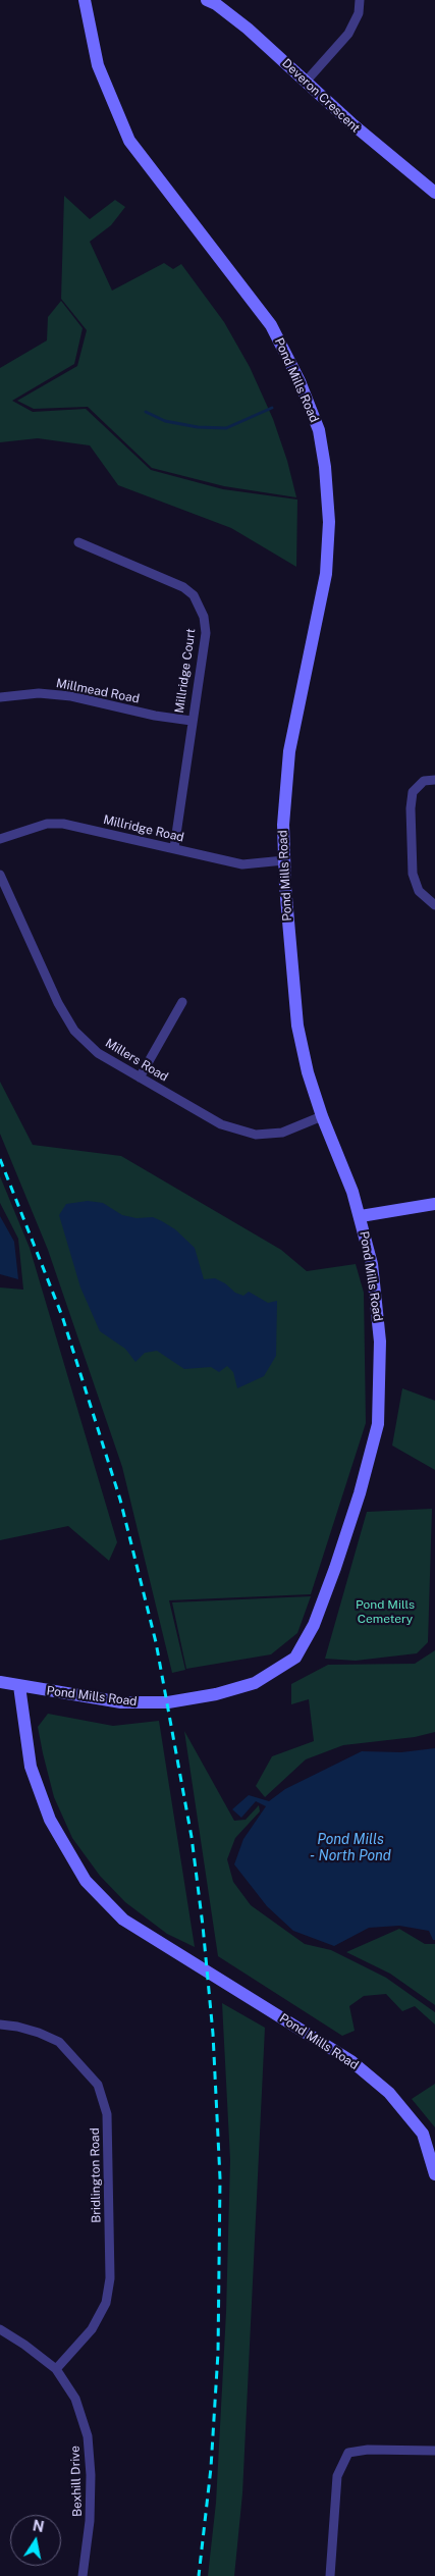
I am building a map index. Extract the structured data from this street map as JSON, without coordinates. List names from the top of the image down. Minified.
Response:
{"streets":{"main road":["Deveron Crescent","Pond Mills Road"],"street":["Millridge Court","Millmead Road","Millridge Road","Millers Road","Bridlington Road","Bexhill Drive"]},"crossings":[["Pond Mills Road","Millridge Road"],["Pond Mills Road","Millers Road"],["Millridge Court","Millmead Road"],["Millridge Court","Millridge Road"],["Bridlington Road","Bexhill Drive"]],"water":["Pond Mills - North Pond"],"parks":["Pond Mills Cemetery"],"north":"top"}
